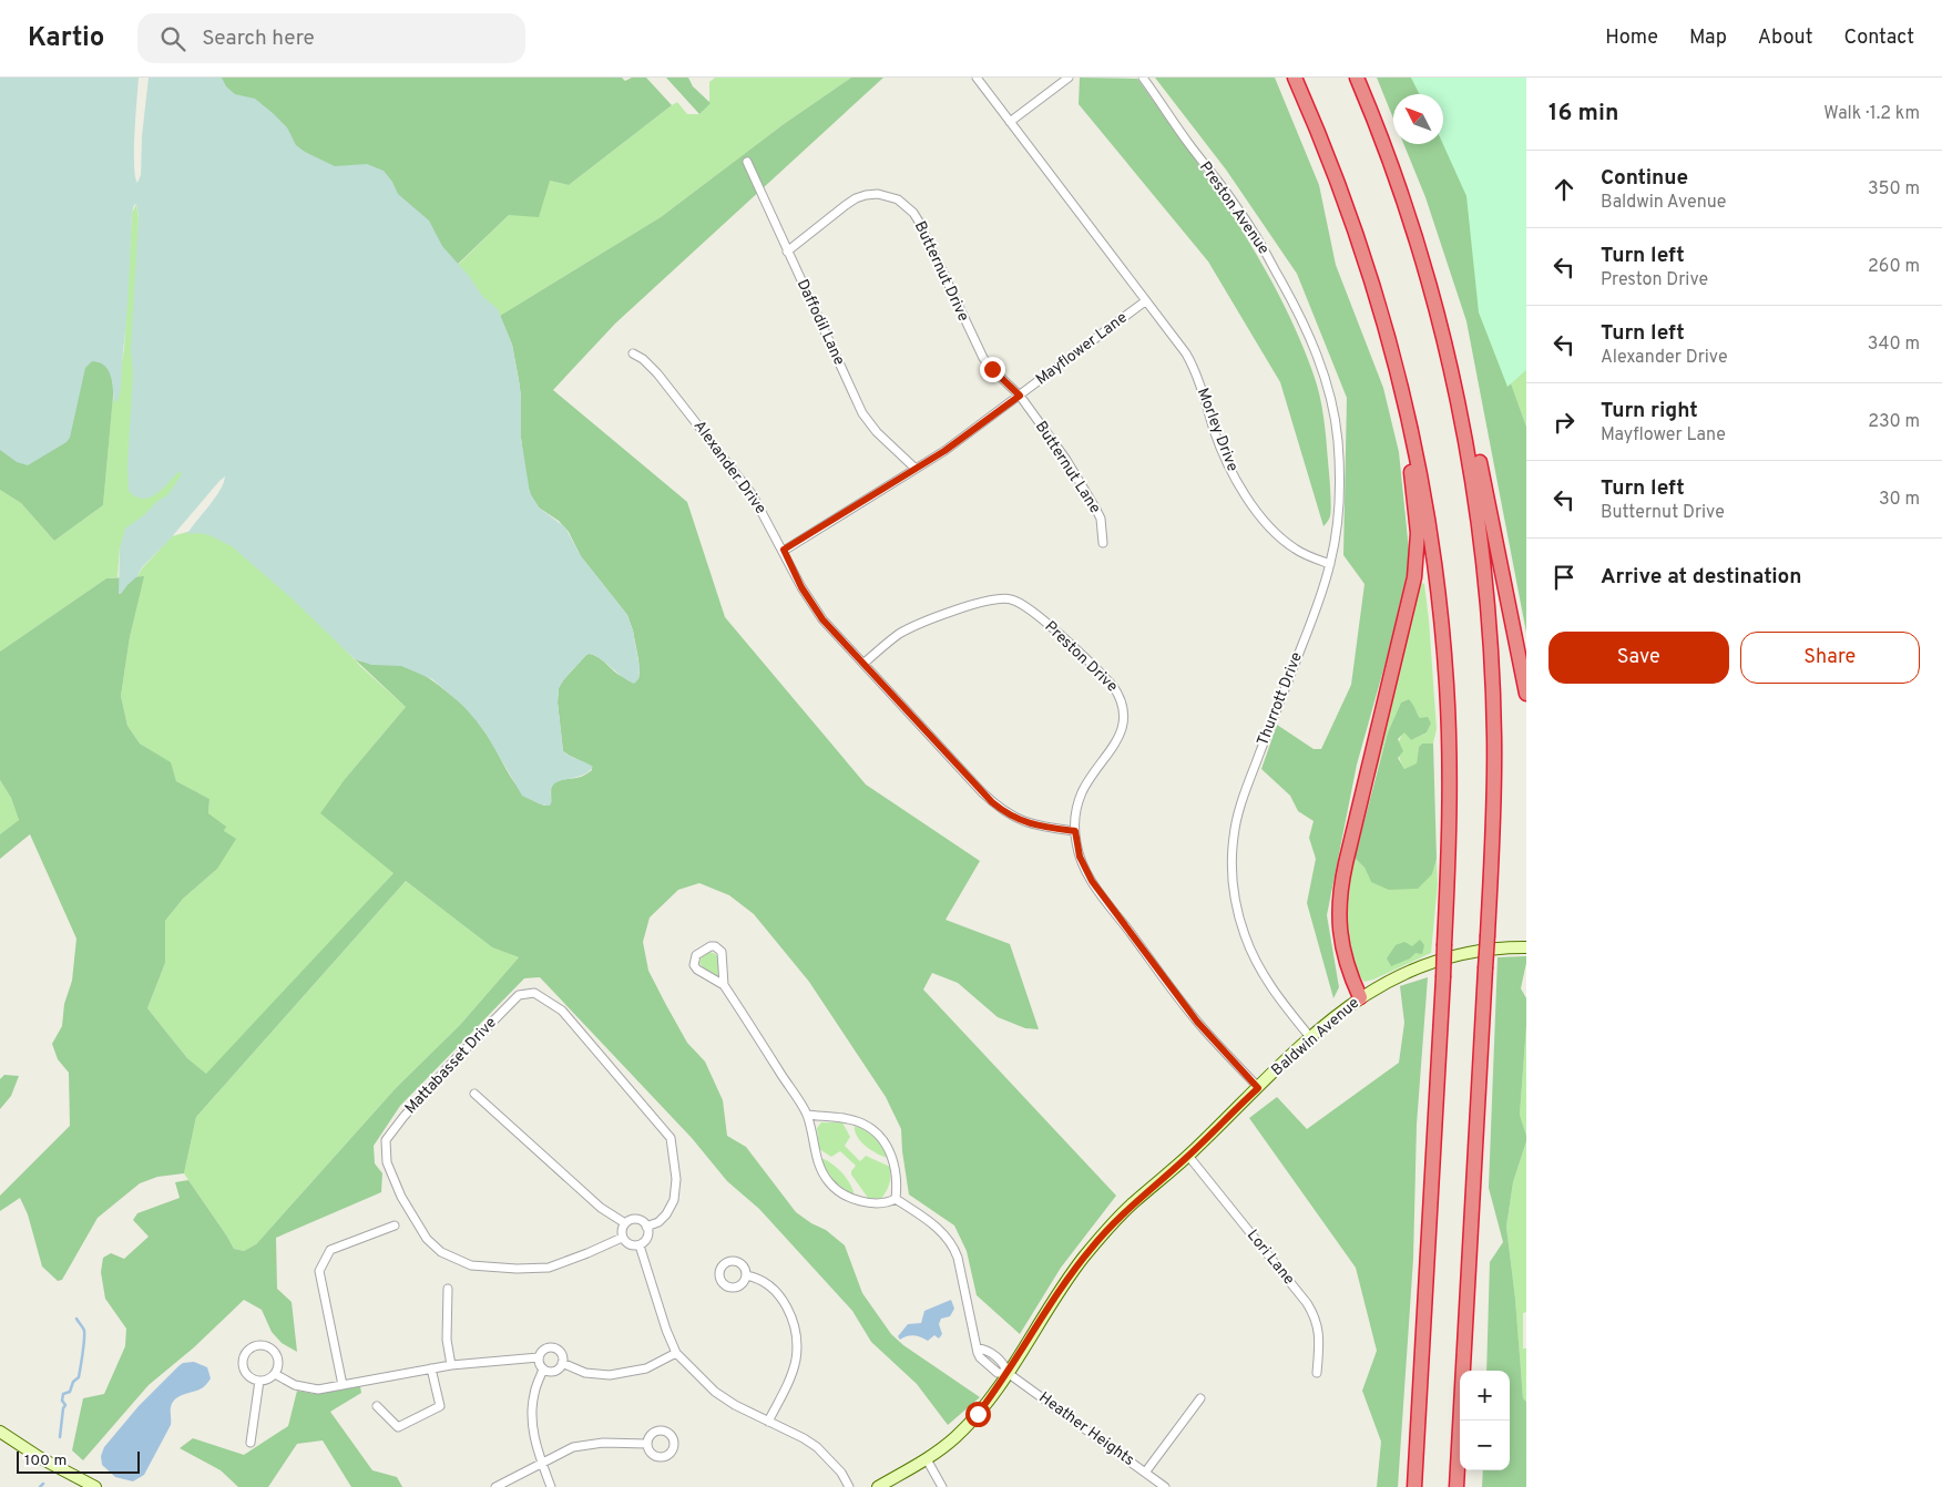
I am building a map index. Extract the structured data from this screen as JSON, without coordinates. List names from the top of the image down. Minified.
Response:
{"streets":{"street":["Preston Avenue","Butternut Drive","Daffodil Lane","Mayflower Lane","Morley Drive","Alexander Drive","Butternut Lane","Preston Drive","Thurrott Drive","Baldwin Avenue","Mattabasset Drive","Lori Lane","Heather Heights"]},"crossings":[["Preston Avenue","Thurrott Drive"],["Butternut Drive","Daffodil Lane"],["Butternut Drive","Mayflower Lane"],["Butternut Drive","Butternut Lane"],["Daffodil Lane","Mayflower Lane"],["Mayflower Lane","Morley Drive"],["Mayflower Lane","Alexander Drive"],["Mayflower Lane","Butternut Lane"],["Morley Drive","Thurrott Drive"],["Alexander Drive","Preston Drive"],["Preston Drive","Baldwin Avenue"],["Thurrott Drive","Baldwin Avenue"],["Baldwin Avenue","Lori Lane"],["Baldwin Avenue","Heather Heights"]],"scale_bar":"100 m","north":"top left","page":{"header":"Kartio","search":"Search here","nav":["Home","Map","About","Contact"],"heading":["16 min","Walk · 1.2 km"],"list":[["Continue","Baldwin Avenue","350 m"],["Turn left","Preston Drive","260 m"],["Turn left","Alexander Drive","340 m"],["Turn right","Mayflower Lane","230 m"],["Turn left","Butternut Drive","30 m"],"Arrive at destination"],"buttons":["Save","Share"],"map_buttons":["+","−"],"scale":"100 m"}}
